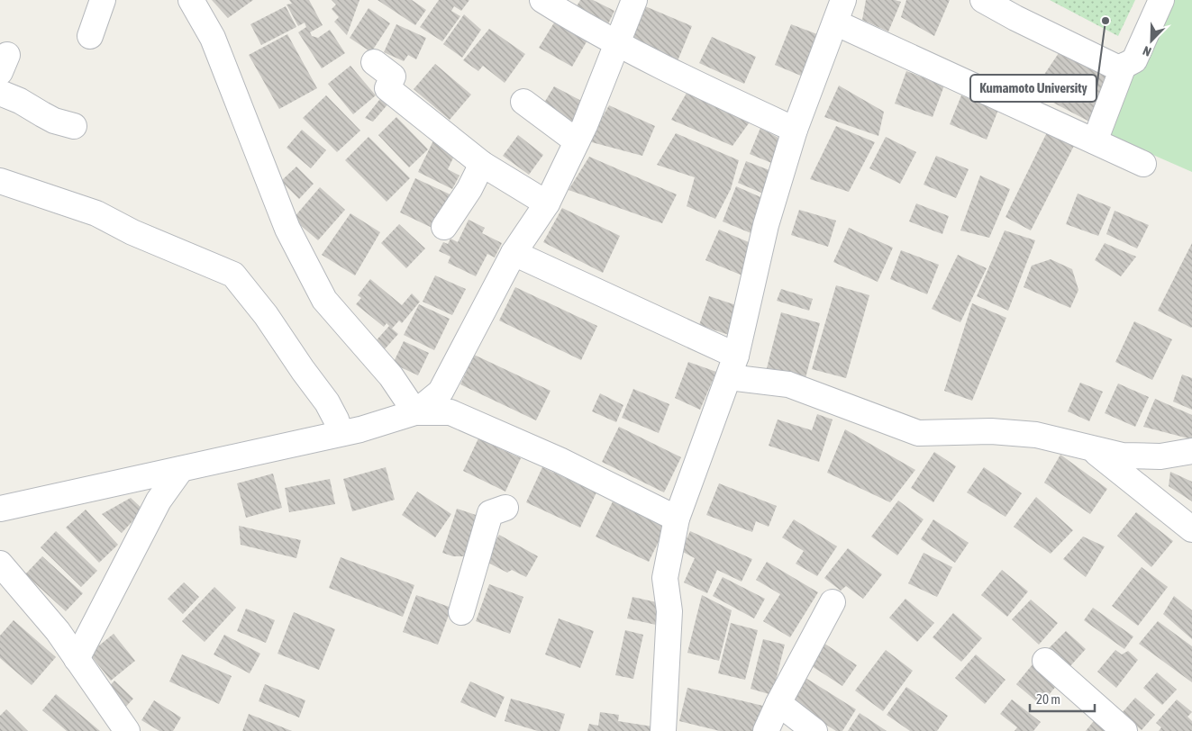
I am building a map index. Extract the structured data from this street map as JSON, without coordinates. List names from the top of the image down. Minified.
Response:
{"places":["Kumamoto University"],"scale_bar":"20 m","north":"bottom left"}
